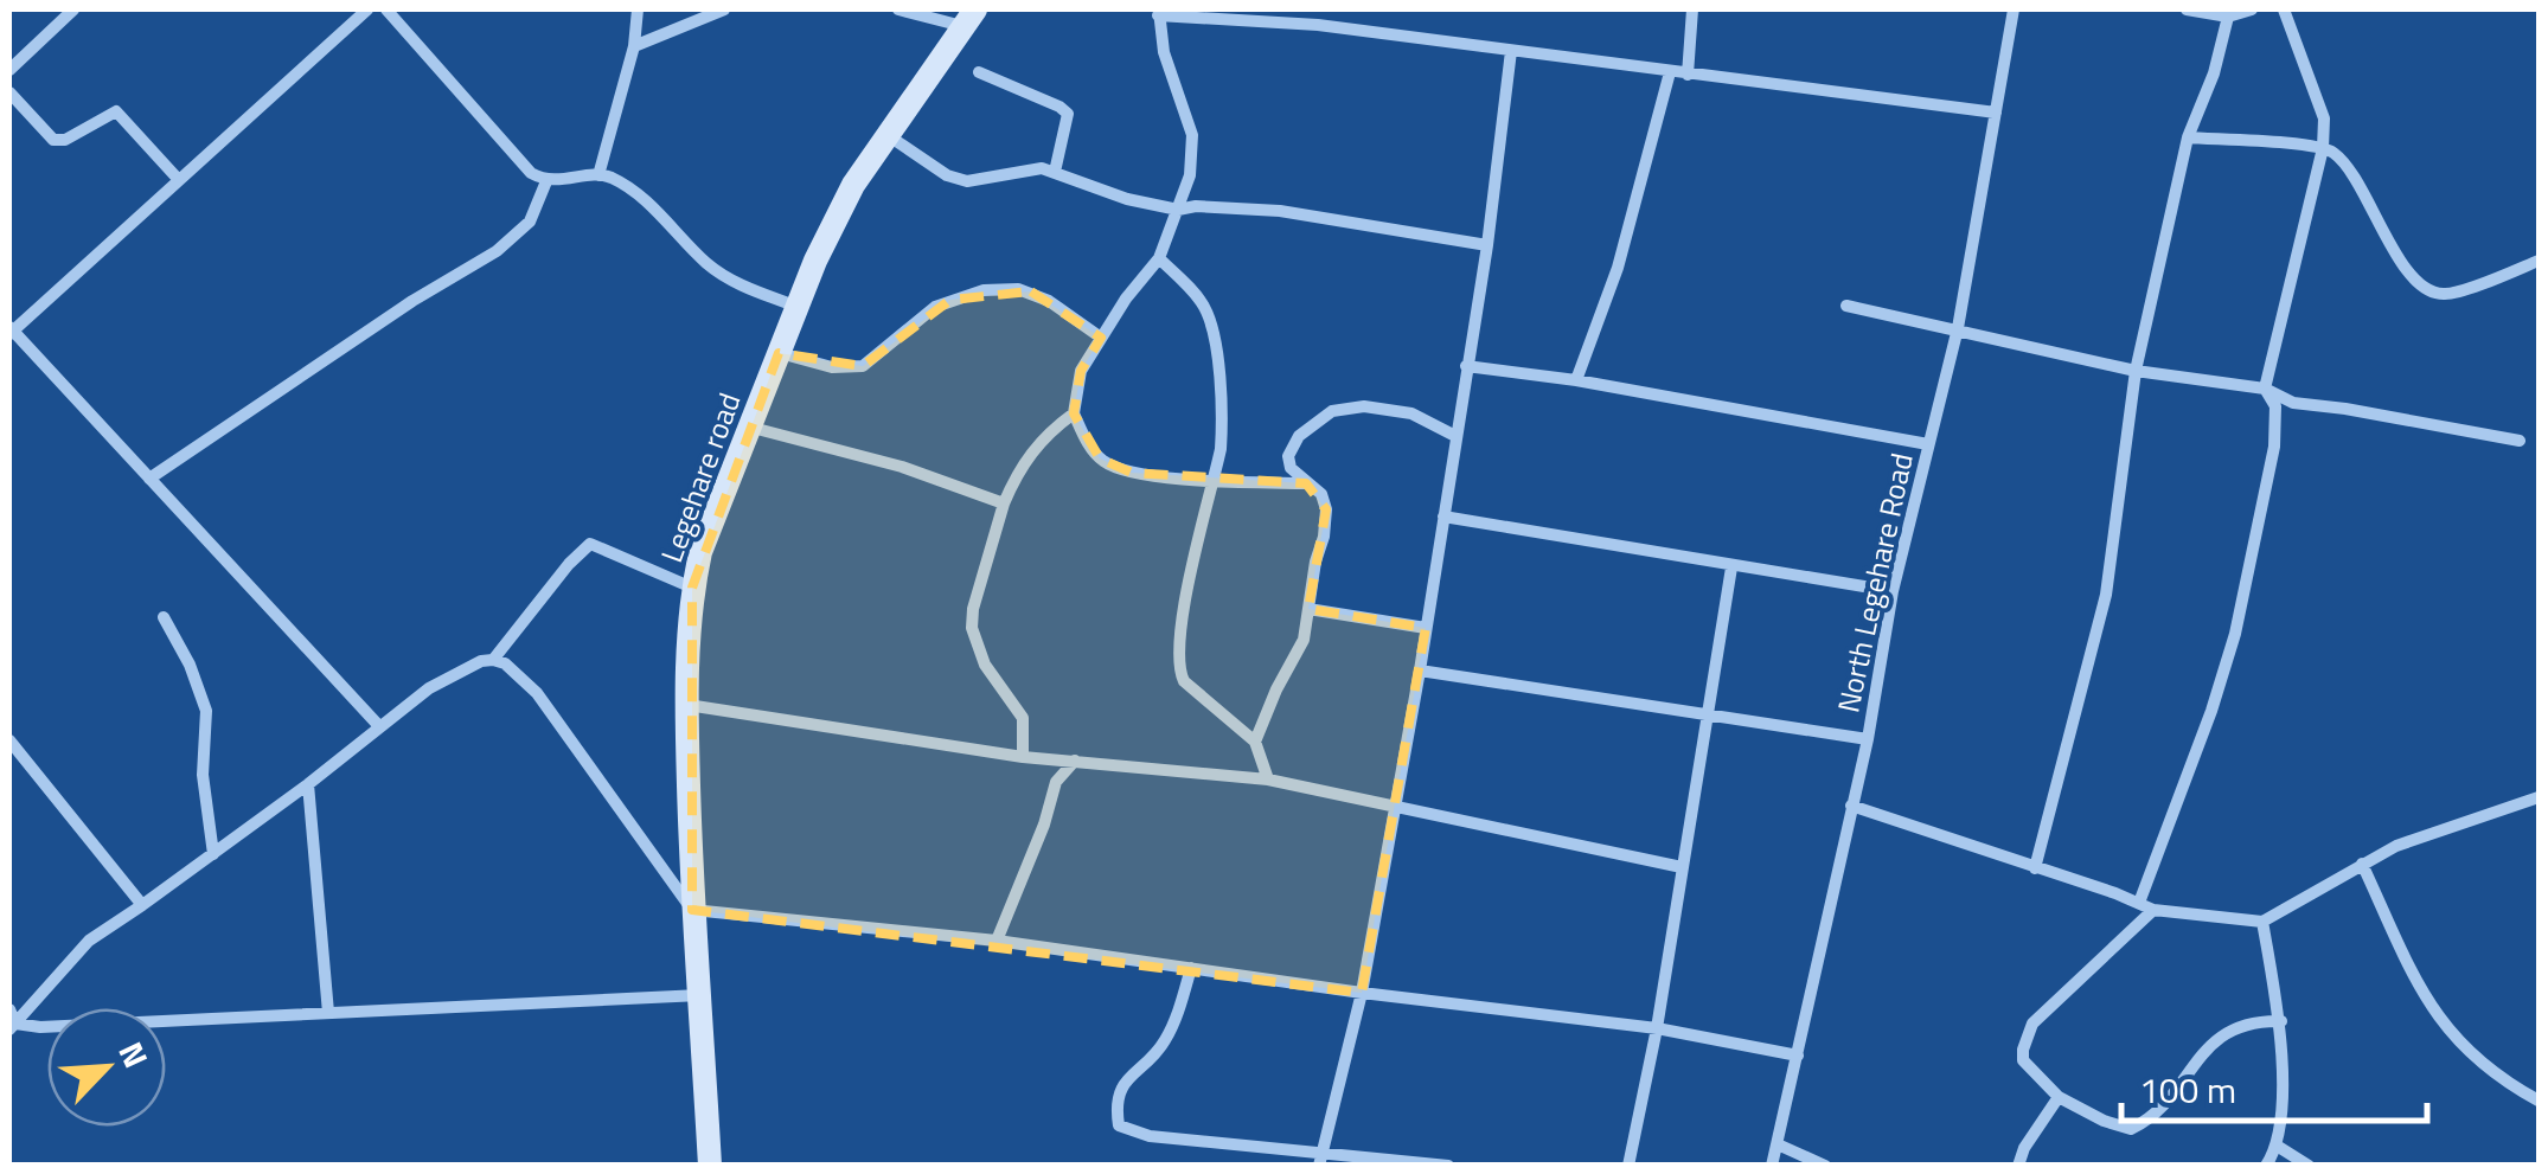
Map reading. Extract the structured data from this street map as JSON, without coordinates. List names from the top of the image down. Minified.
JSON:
{"streets":{"main road":["Legehare road"],"street":["North Legehare Road"]},"scale_bar":"100 m","north":"top right"}
